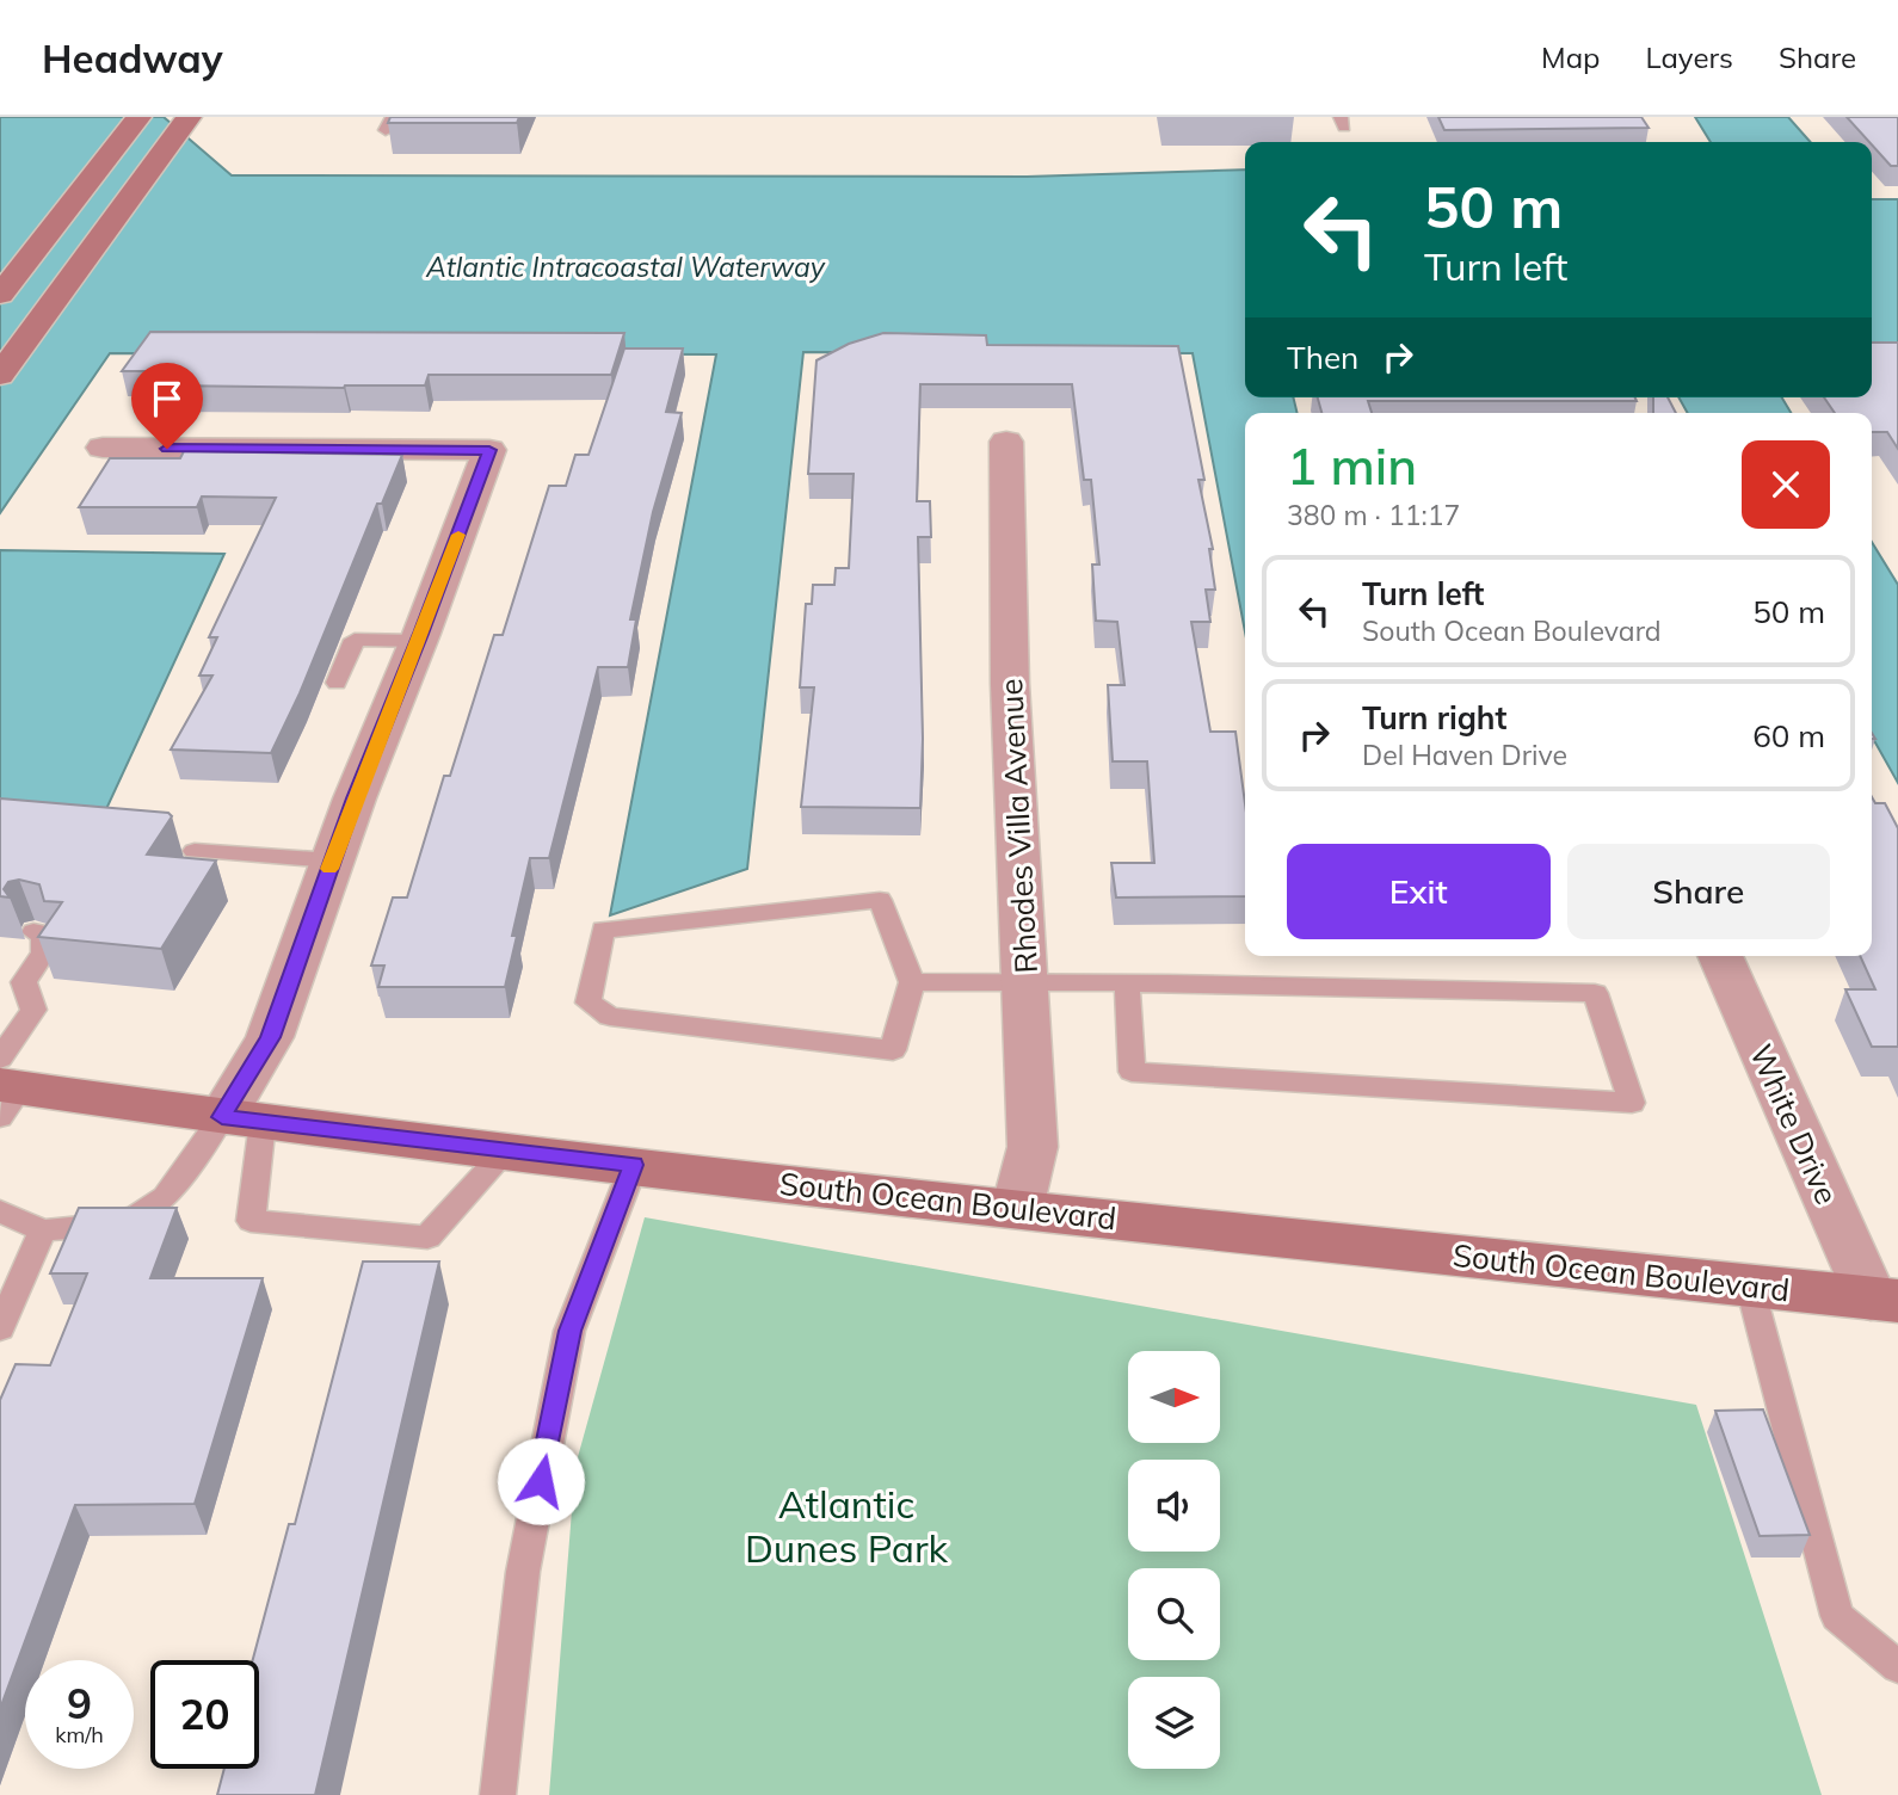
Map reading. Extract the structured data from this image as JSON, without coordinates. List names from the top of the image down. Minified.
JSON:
{"streets":{"main road":["South Ocean Boulevard"],"street":["Rhodes Villa Avenue","White Drive"]},"crossings":[["Rhodes Villa Avenue","South Ocean Boulevard"],["White Drive","South Ocean Boulevard"]],"water":["Atlantic Intracoastal Waterway"],"parks":["Atlantic Dunes Park"],"north":"right","page":{"header":"Headway","nav":["Map","Layers","Share"],"turn":["50 m","Turn left"],"then":"Then","heading":["1 min","380 m · 11:17"],"list":[{"name":"Turn left","note":"South Ocean Boulevard","value":"50 m"},{"name":"Turn right","note":"Del Haven Drive","value":"60 m"}],"buttons":["Exit","Share"],"speed":"9 km/h","limit":"20"}}
